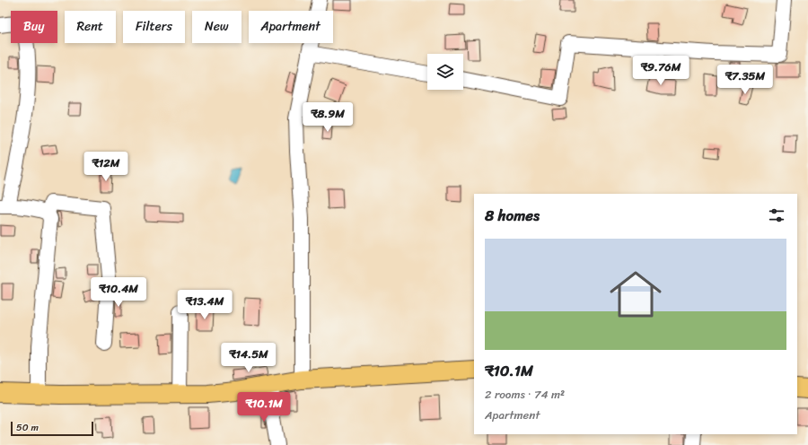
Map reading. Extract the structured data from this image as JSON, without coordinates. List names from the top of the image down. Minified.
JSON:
{"scale_bar":"50 m","page":{"chip":["Buy","Rent","Filters","New","Apartment"],"price":["₹9.76M","₹7.35M","₹8.9M","₹12M","₹10.4M","₹13.4M","₹14.5M","₹10.1M"],"heading":"8 homes","list":[{"name":"₹10.1M","note":"2 rooms · 74 m² · Apartment"}],"scale":"50 m"}}
